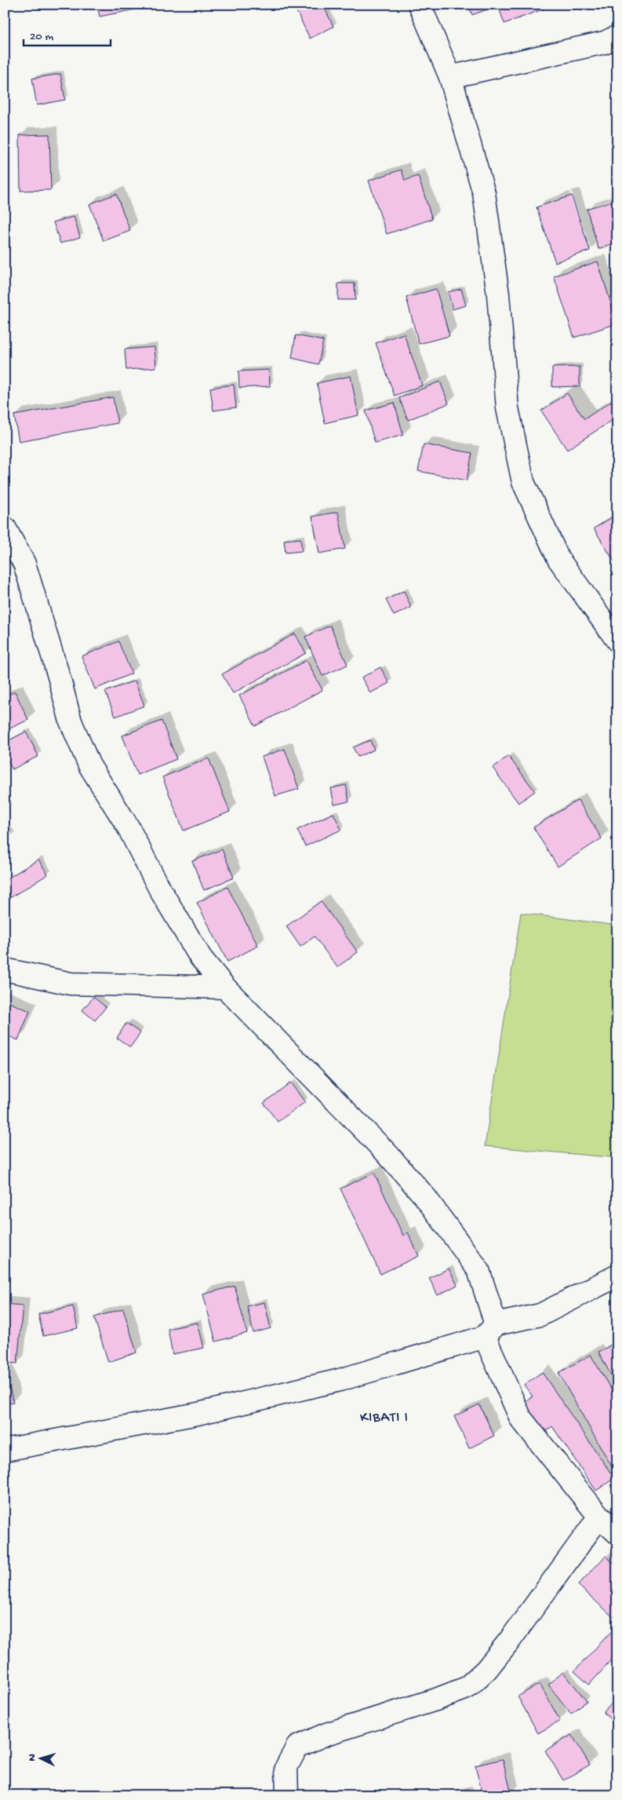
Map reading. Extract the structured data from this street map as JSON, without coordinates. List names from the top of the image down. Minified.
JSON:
{"districts":["KIBATI I"],"scale_bar":"20 m","north":"left"}
